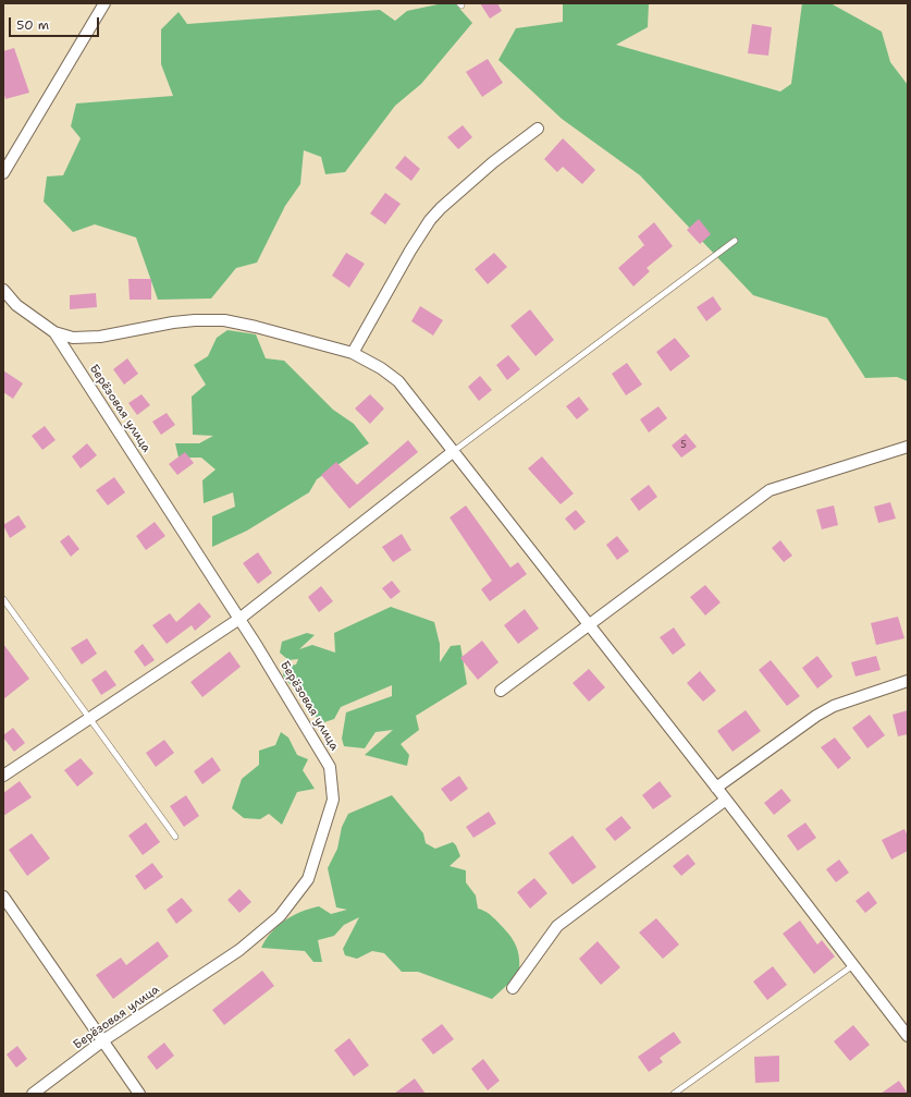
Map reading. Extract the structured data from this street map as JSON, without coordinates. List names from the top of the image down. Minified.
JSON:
{"streets":{"street":["Берёзовая улица"]},"house_numbers":["5"],"scale_bar":"50 m"}
